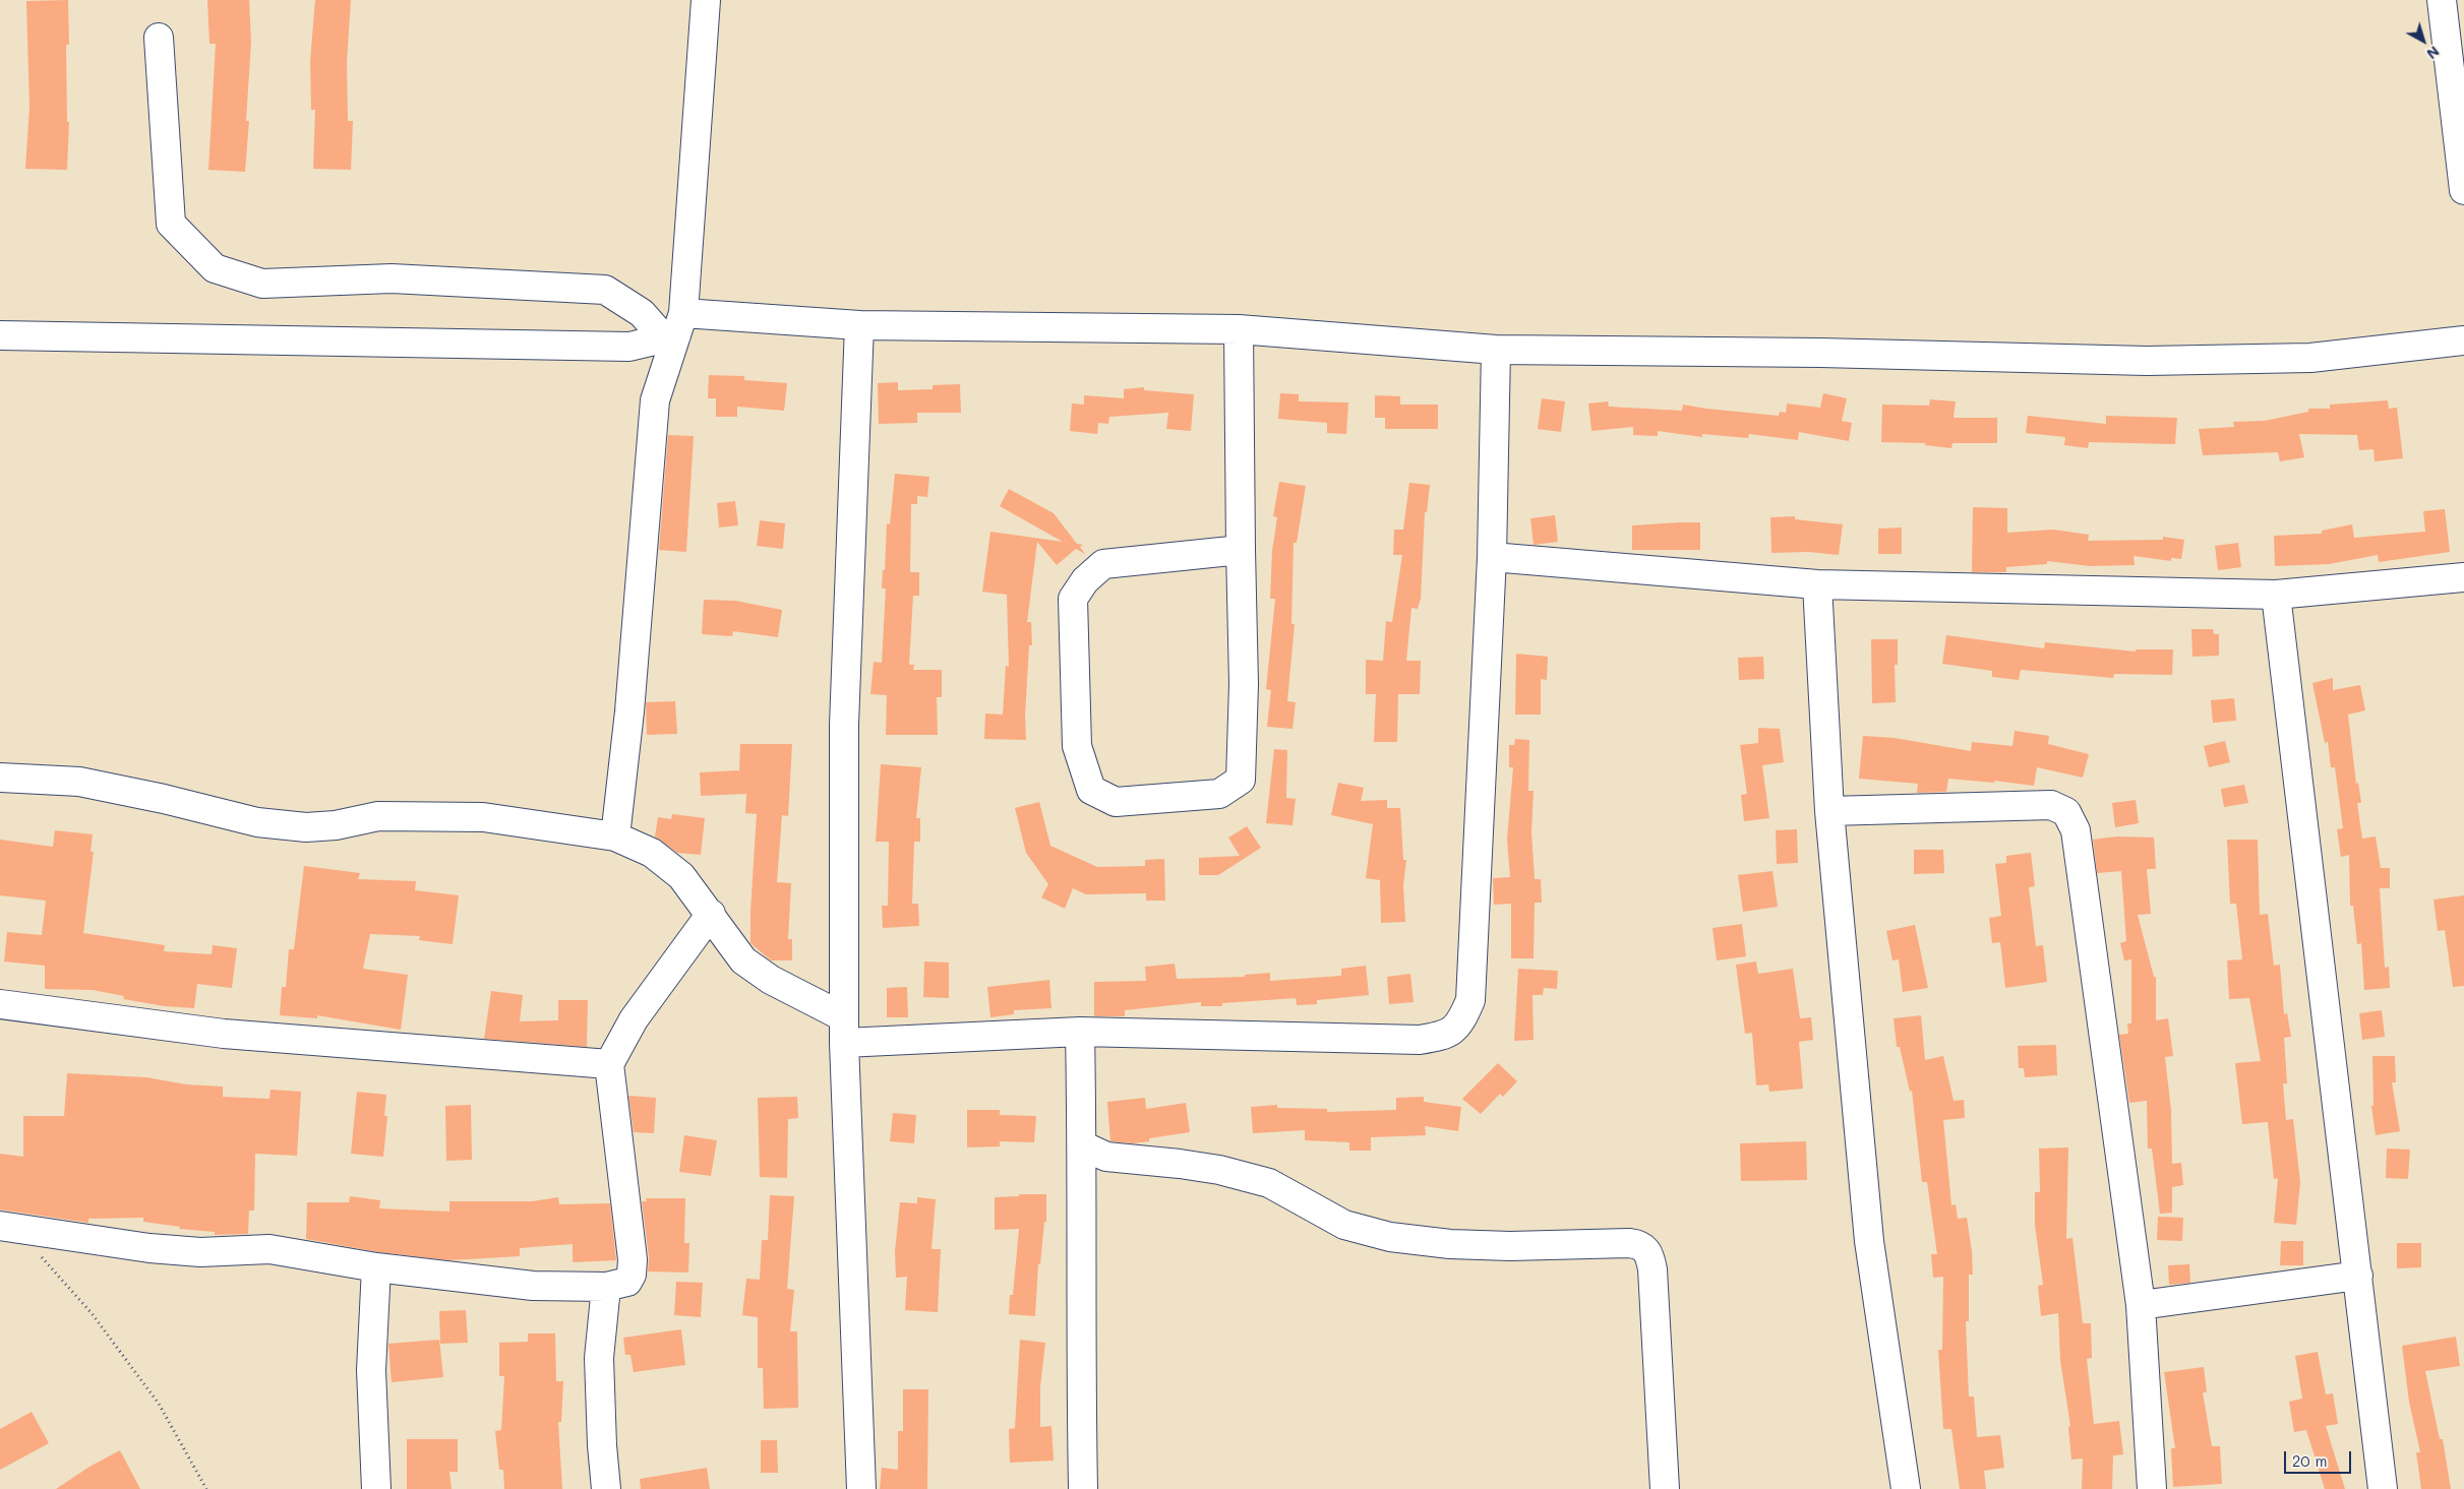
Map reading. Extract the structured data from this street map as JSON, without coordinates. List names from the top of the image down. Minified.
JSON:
{"scale_bar":"20 m","north":"bottom right"}
